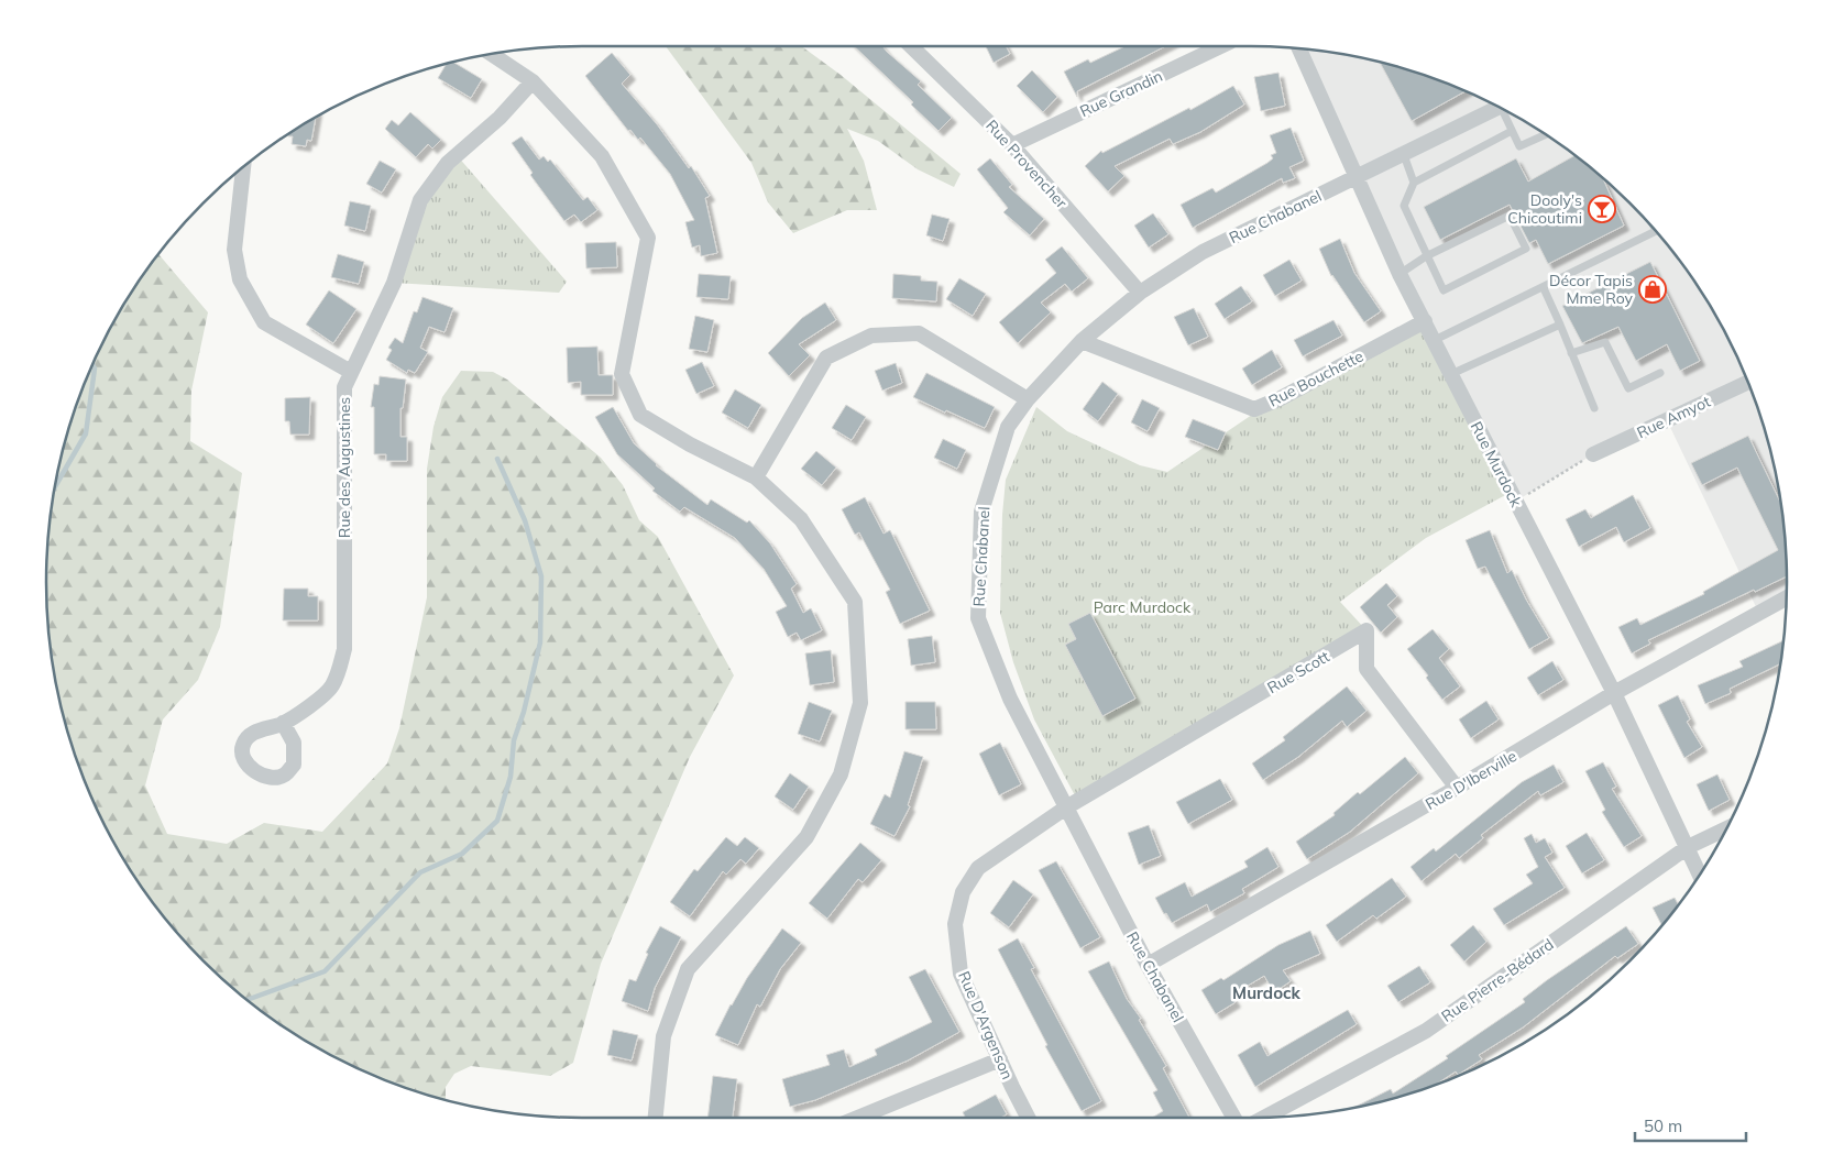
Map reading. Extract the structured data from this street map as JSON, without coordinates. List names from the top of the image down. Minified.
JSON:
{"streets":{"street":["Rue Grandin","Rue Provencher","Rue Chabanel","Rue Bouchette","Rue Amyot","Rue Murdock","Rue des Augustines","Rue Scott","Rue D'Iberville","Rue Pierre-Bédard","Rue D'Argenson"]},"crossings":[["Rue Grandin","Rue Provencher"],["Rue Provencher","Rue Chabanel"],["Rue Chabanel","Rue Bouchette"],["Rue Chabanel","Rue Murdock"],["Rue Chabanel","Rue Scott"],["Rue Chabanel","Rue D'Iberville"],["Rue Chabanel","Rue D'Argenson"],["Rue Bouchette","Rue Murdock"],["Rue Murdock","Rue D'Iberville"],["Rue Murdock","Rue Pierre-Bédard"],["Rue Scott","Rue D'Iberville"],["Rue Scott","Rue D'Argenson"]],"districts":["Murdock"],"parks":["Parc Murdock"],"places":{"bar":["Dooly's Chicoutimi"],"shop":["Décor Tapis Mme Roy"]},"scale_bar":"50 m"}
